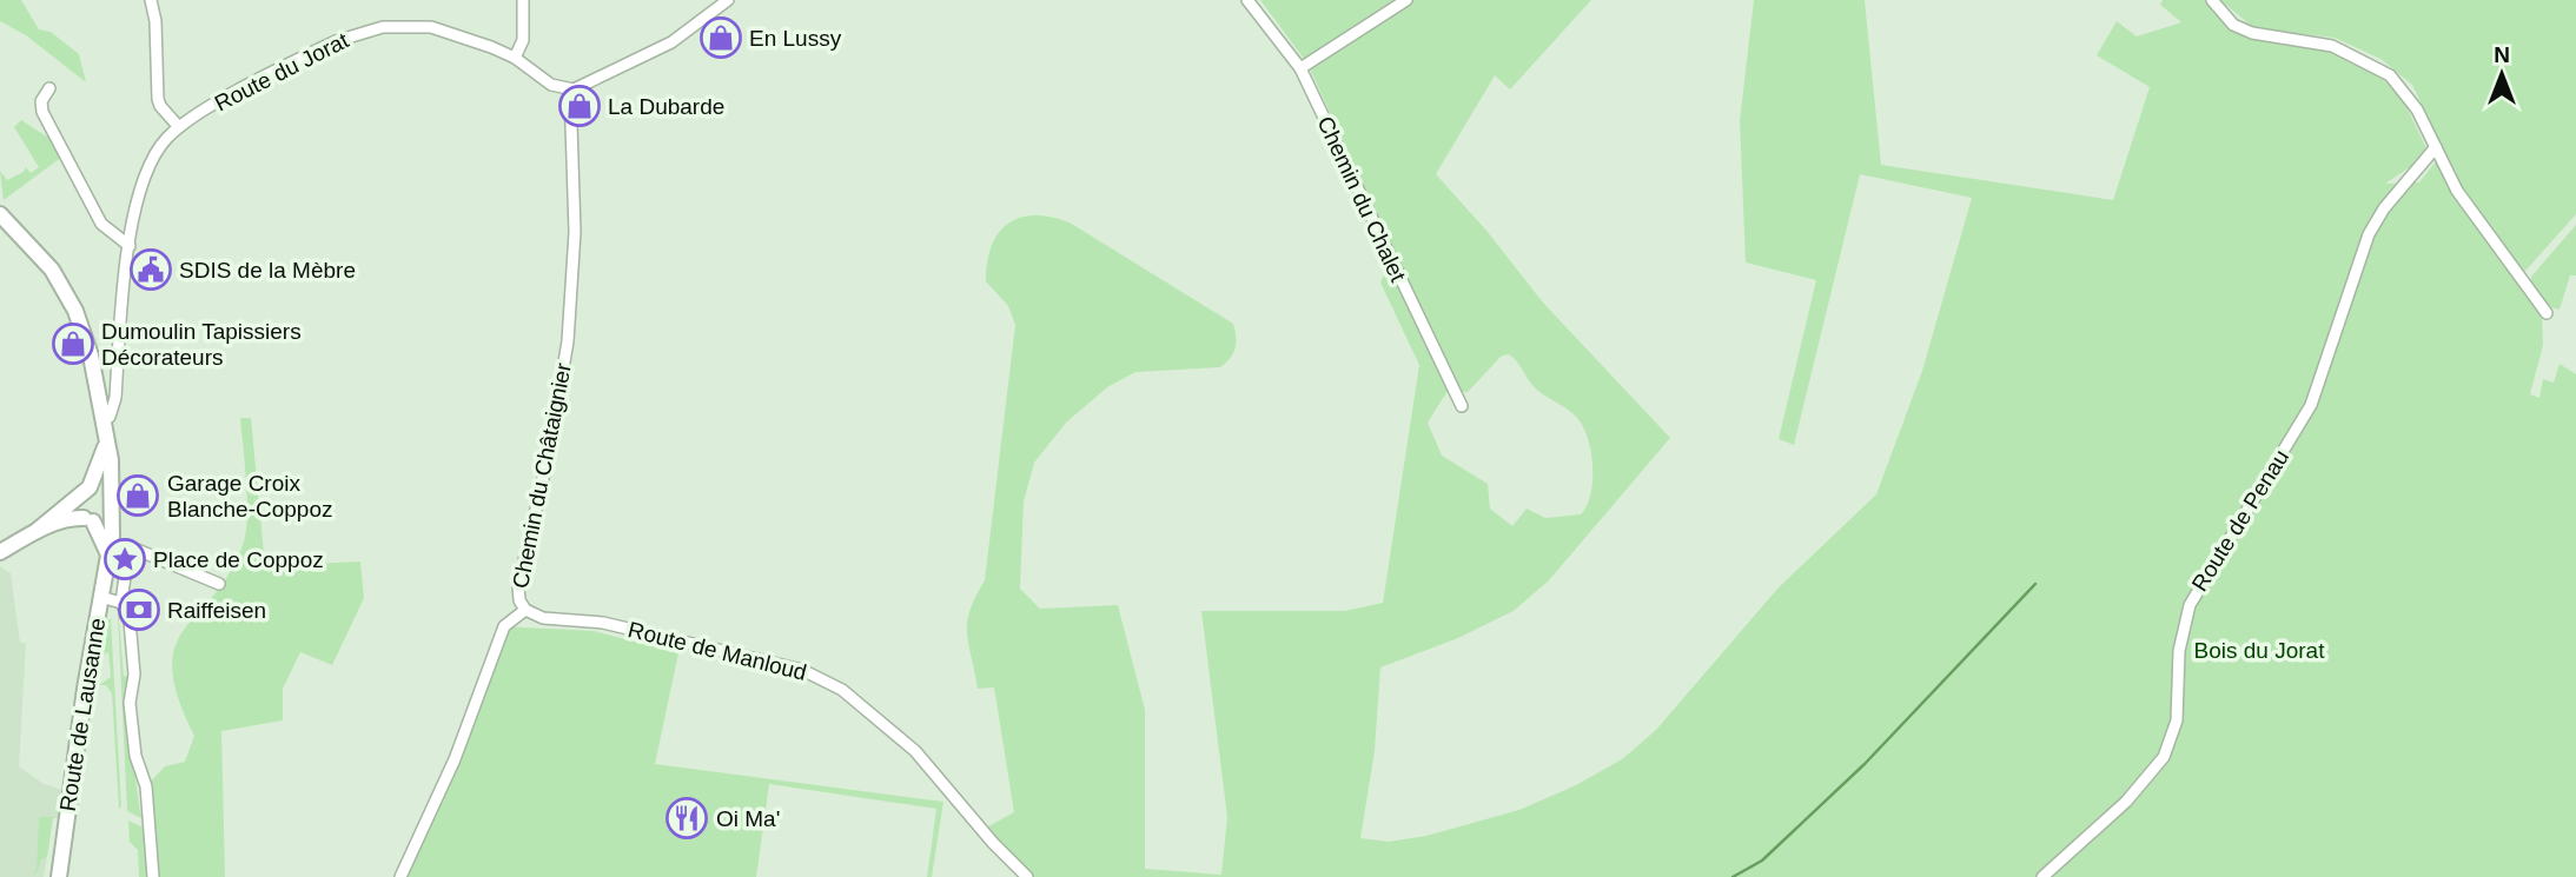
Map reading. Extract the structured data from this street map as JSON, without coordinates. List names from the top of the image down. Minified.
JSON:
{"streets":{"main road":["Route de Lausanne"],"street":["Route du Jorat","Chemin du Chalet","Chemin du Châtaignier","Route de Penau","Route de Manloud"]},"crossings":[["Route du Jorat","Chemin du Châtaignier"],["Route du Jorat","Route de Lausanne"],["Chemin du Châtaignier","Route de Manloud"]],"parks":["Bois du Jorat"],"places":{"shop":["En Lussy","La Dubarde","Dumoulin Tapissiers Décorateurs","Garage Croix Blanche-Coppoz"],"public building":["SDIS de la Mèbre"],"place":["Place de Coppoz"],"bank":["Raiffeisen"],"restaurant":["Oi Ma'"]},"north":"top"}
